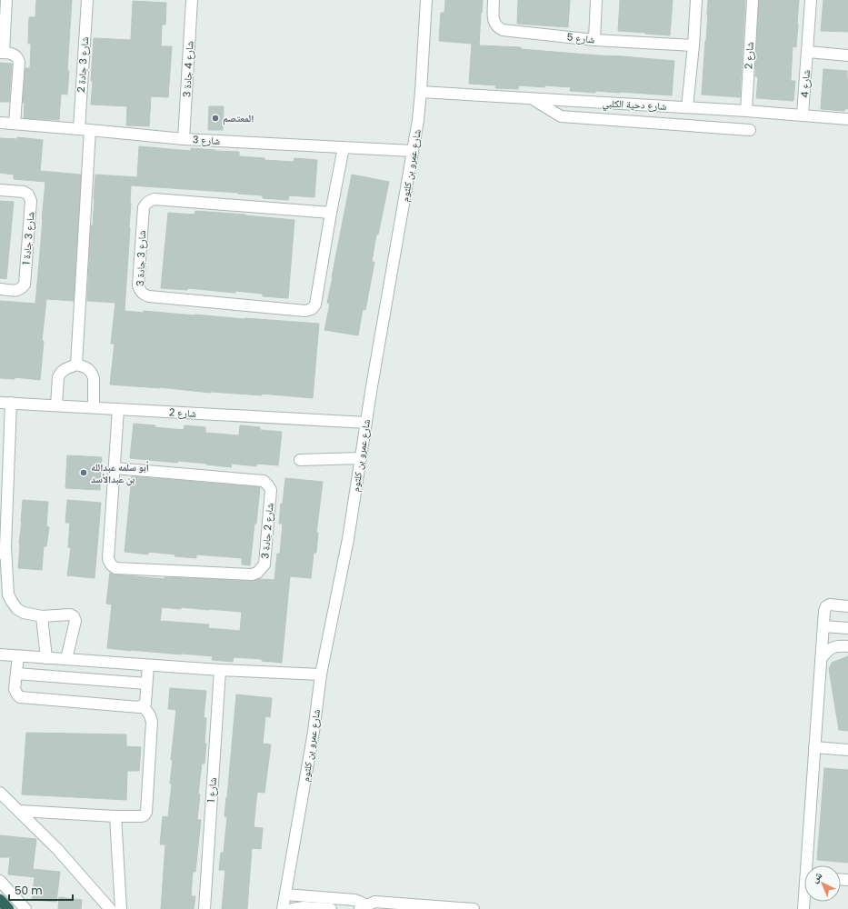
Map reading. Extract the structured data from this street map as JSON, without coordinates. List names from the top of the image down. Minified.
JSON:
{"streets":{"street":["شارع 5","شارع 2","شارع 3 جادة 2","شارع 4 جادة 3","شارع 4","شارع دحية الكلبي","شارع 3","شارع عمرو بن كلثوم","شارع 3 جادة 1","شارع 3 جادة 3","شارع 2 جادة 3","شارع 1"]},"crossings":[["شارع 2","شارع دحية الكلبي"],["شارع 2","شارع عمرو بن كلثوم"],["شارع 2","شارع 2 جادة 3"],["شارع 3 جادة 2","شارع 3"],["شارع 4 جادة 3","شارع 3"],["شارع 4","شارع دحية الكلبي"],["شارع دحية الكلبي","شارع عمرو بن كلثوم"],["شارع 3","شارع عمرو بن كلثوم"],["شارع 3","شارع 3 جادة 3"]],"places":["المعتصم","أبو سلمه عبدالله بن عبدالأسد"],"scale_bar":"50 m","north":"top left"}
